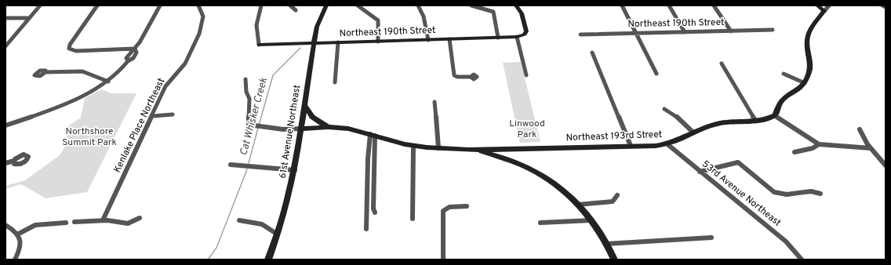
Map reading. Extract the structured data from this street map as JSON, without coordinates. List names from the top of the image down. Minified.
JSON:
{"streets":{"street":["Northeast 190th Street","Kenlake Place Northeast","61st Avenue Northeast","Northeast 193rd Street","53rd Avenue Northeast"]},"crossings":[["Northeast 190th Street","61st Avenue Northeast"],["61st Avenue Northeast","Northeast 193rd Street"],["Northeast 193rd Street","53rd Avenue Northeast"]],"water":["Cat Whisker Creek"],"parks":["Linwood Park","Northshore Summit Park"]}
